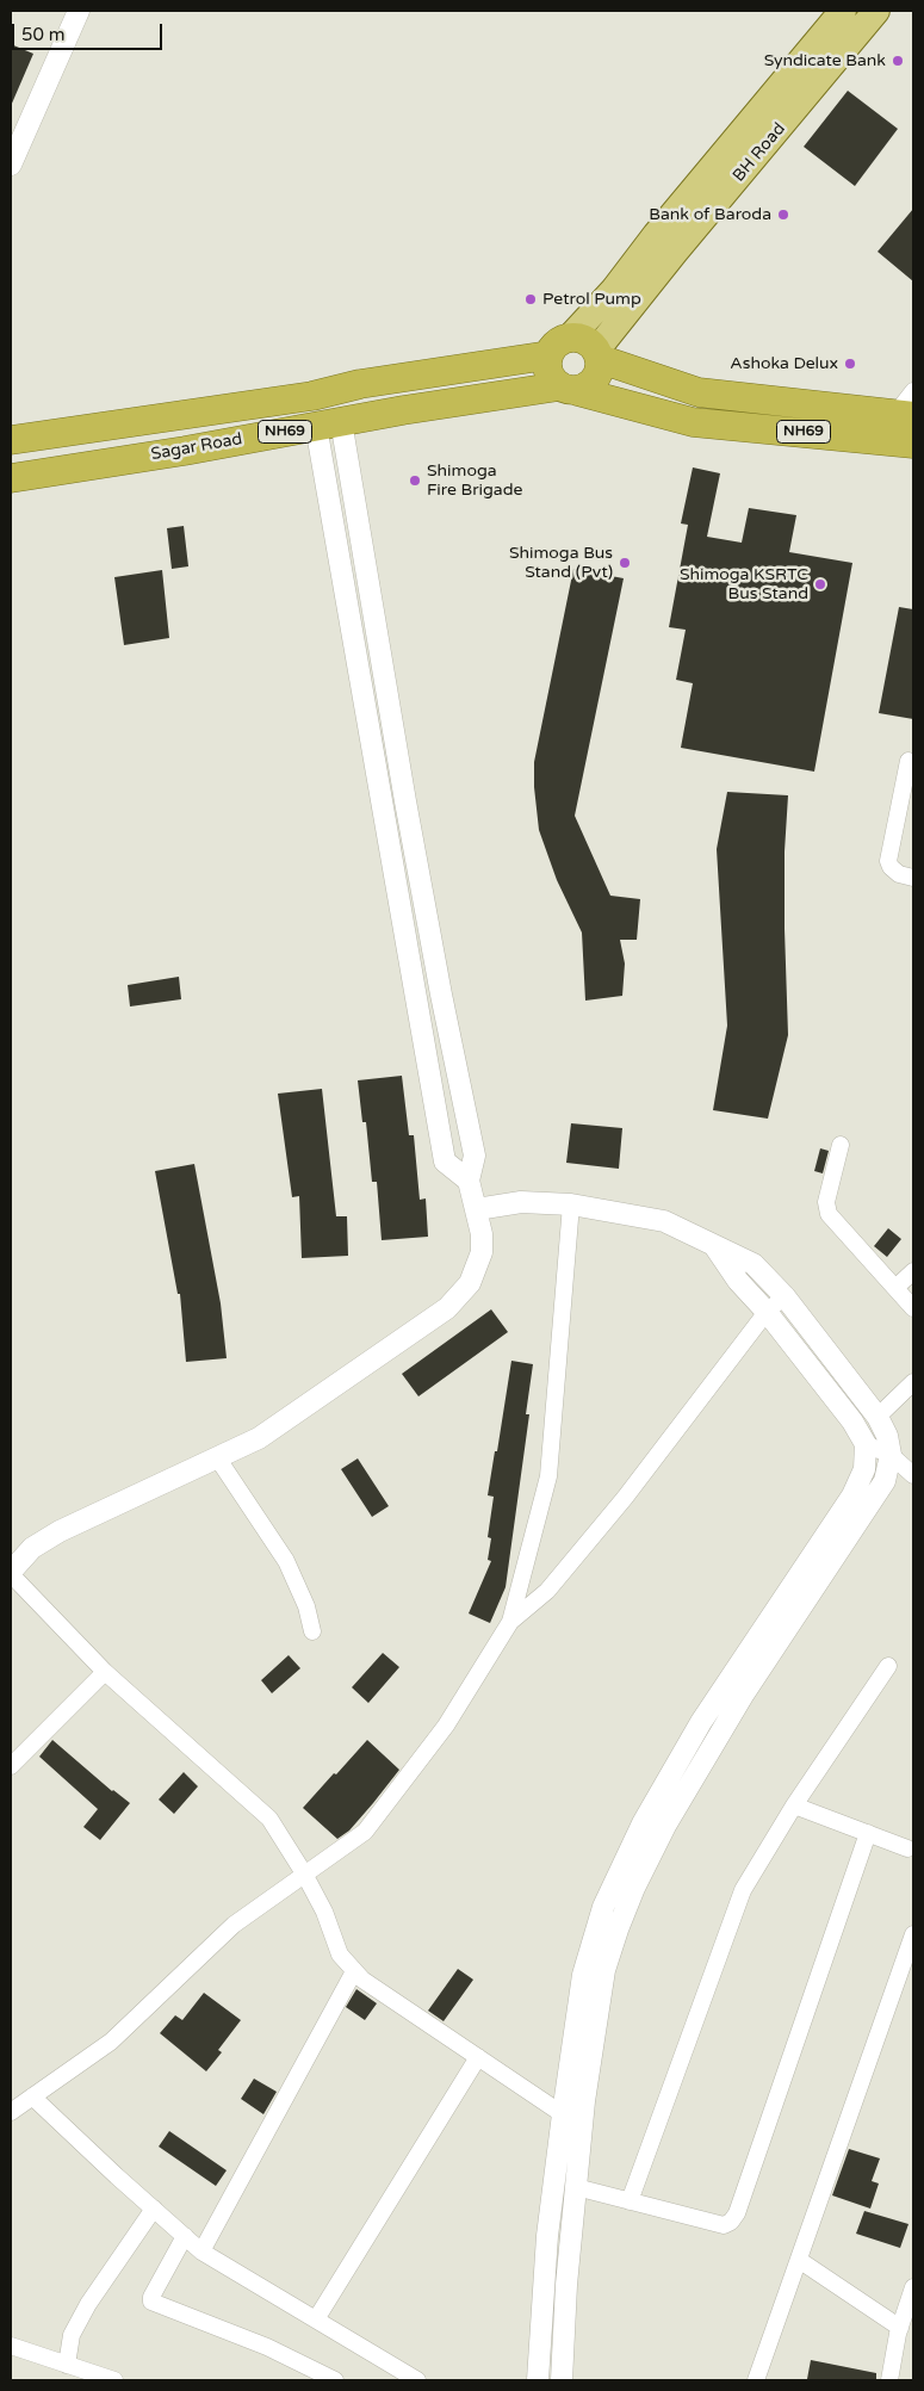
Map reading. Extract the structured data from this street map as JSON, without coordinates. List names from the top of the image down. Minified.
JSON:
{"streets":{"highway":["NH69","Sagar Road"],"main road":["BH Road"]},"crossings":[["BH Road","NH69"],["BH Road","Sagar Road"],["NH69","Sagar Road"]],"places":["Syndicate Bank","Bank of Baroda","Petrol Pump","Ashoka Delux","Shimoga Fire Brigade","Shimoga Bus Stand (Pvt)","Shimoga KSRTC Bus Stand"],"scale_bar":"50 m"}
